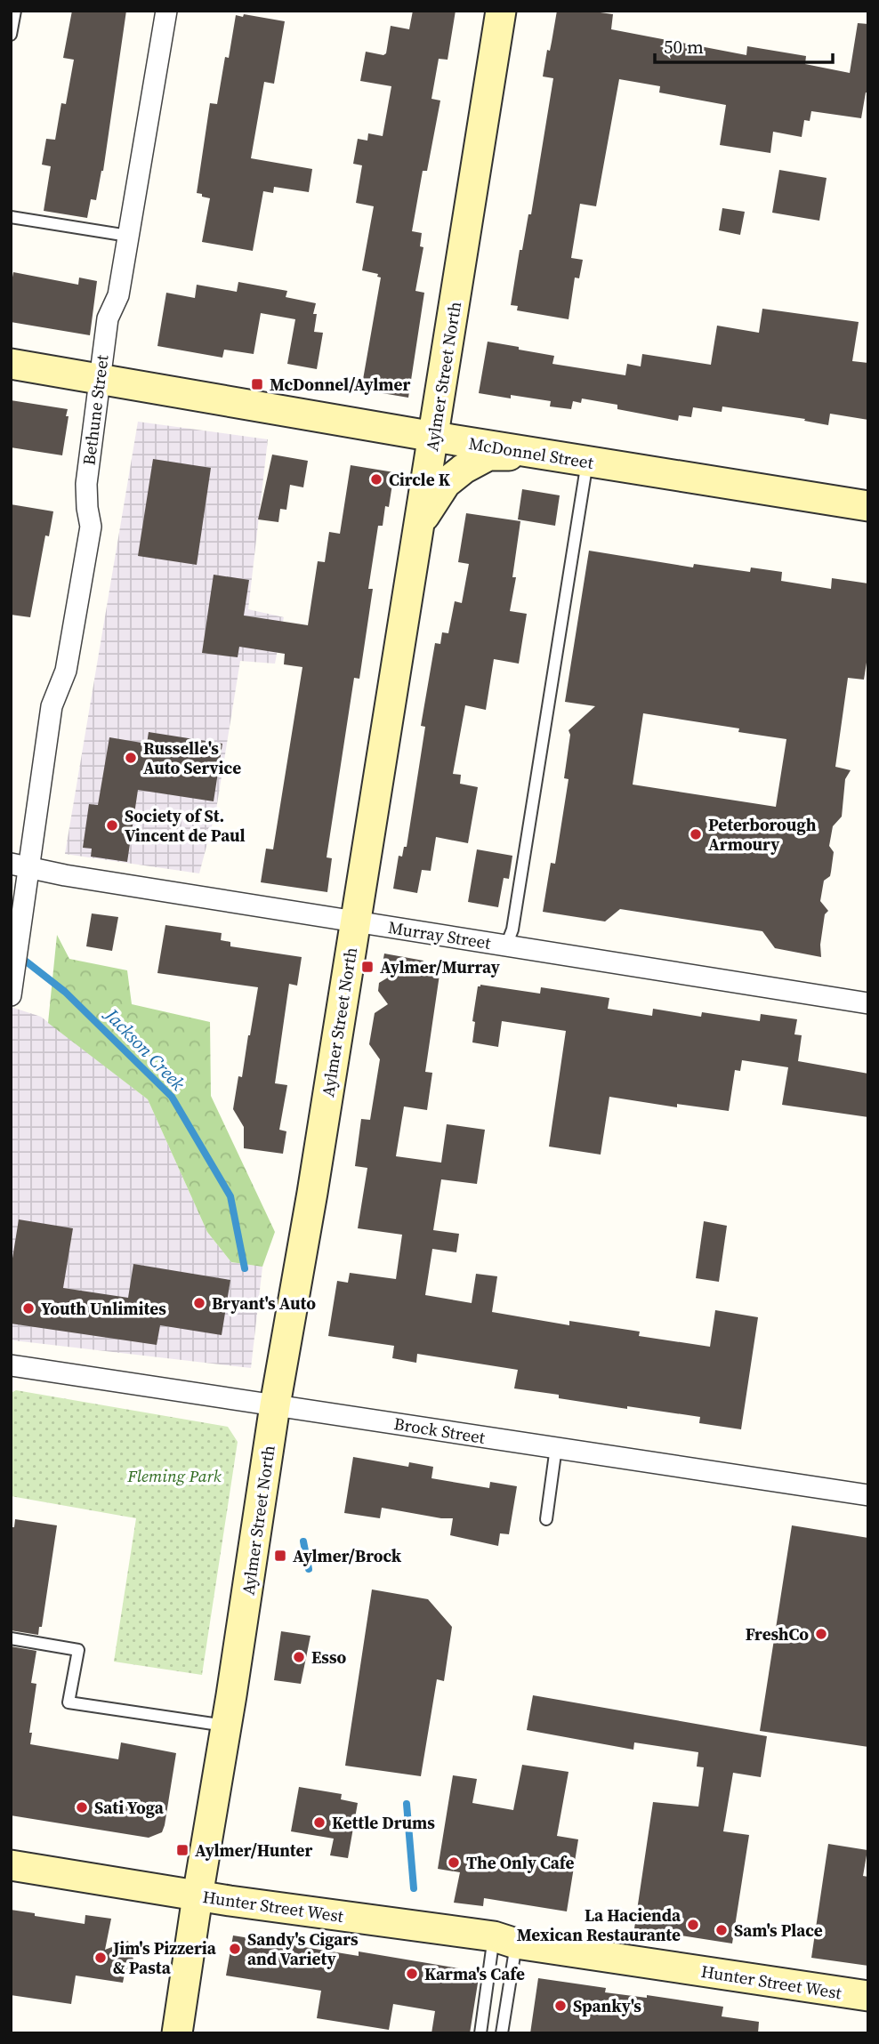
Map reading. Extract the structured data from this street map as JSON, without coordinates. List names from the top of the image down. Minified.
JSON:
{"streets":{"street":["Aylmer Street North","Bethune Street","McDonnel Street","Murray Street","Brock Street","Hunter Street West"]},"crossings":[["Aylmer Street North","McDonnel Street"],["Aylmer Street North","Murray Street"],["Aylmer Street North","Brock Street"],["Aylmer Street North","Hunter Street West"],["Bethune Street","McDonnel Street"],["Bethune Street","Murray Street"]],"water":["Jackson Creek"],"parks":["Fleming Park"],"places":{"transit":["McDonnel/Aylmer","Aylmer/Murray","Aylmer/Brock","Aylmer/Hunter"],"other":["Circle K","Russelle's Auto Service","Society of St. Vincent de Paul","Peterborough Armoury","Bryant's Auto","Youth Unlimites","FreshCo","Esso","Sati Yoga","Kettle Drums","The Only Cafe","La Hacienda Mexican Restaurante","Sam's Place","Sandy's Cigars and Variety","Jim's Pizzeria & Pasta","Karma's Cafe","Spanky's"]},"scale_bar":"50 m"}
